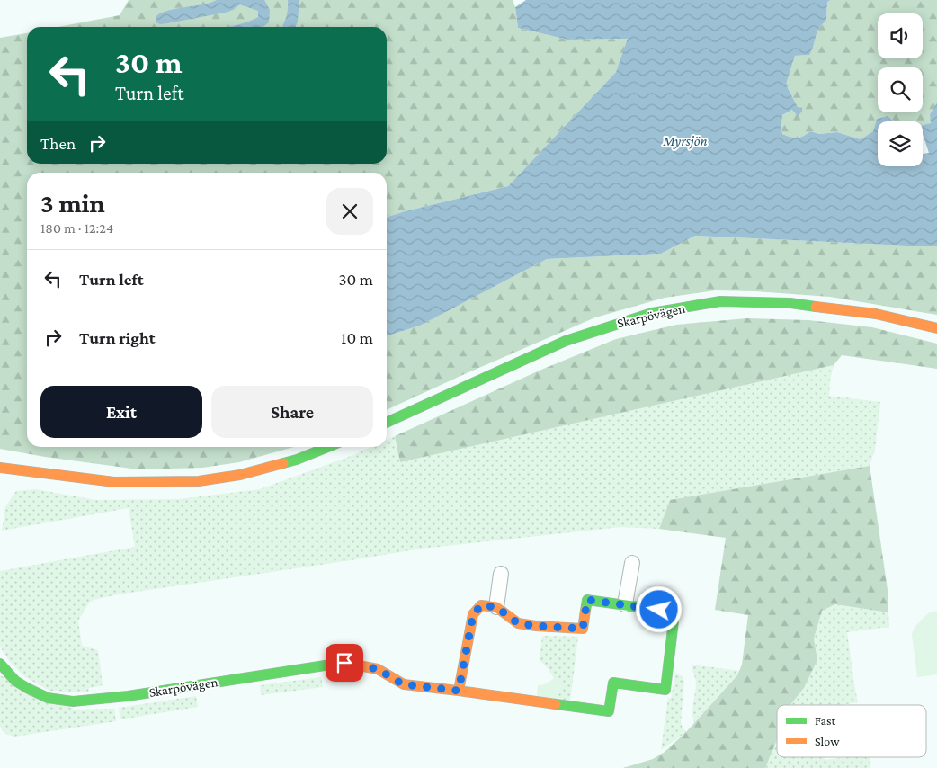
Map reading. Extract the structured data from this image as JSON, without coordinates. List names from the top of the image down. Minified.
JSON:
{"streets":{"street":["Skarpövägen"]},"water":["Myrsjön"],"legend":["Fast","Slow"],"page":{"turn":["30 m","Turn left"],"then":"Then","heading":["3 min","180 m · 12:24"],"list":[{"name":"Turn left","value":"30 m"},{"name":"Turn right","value":"10 m"}],"buttons":["Exit","Share"]}}
